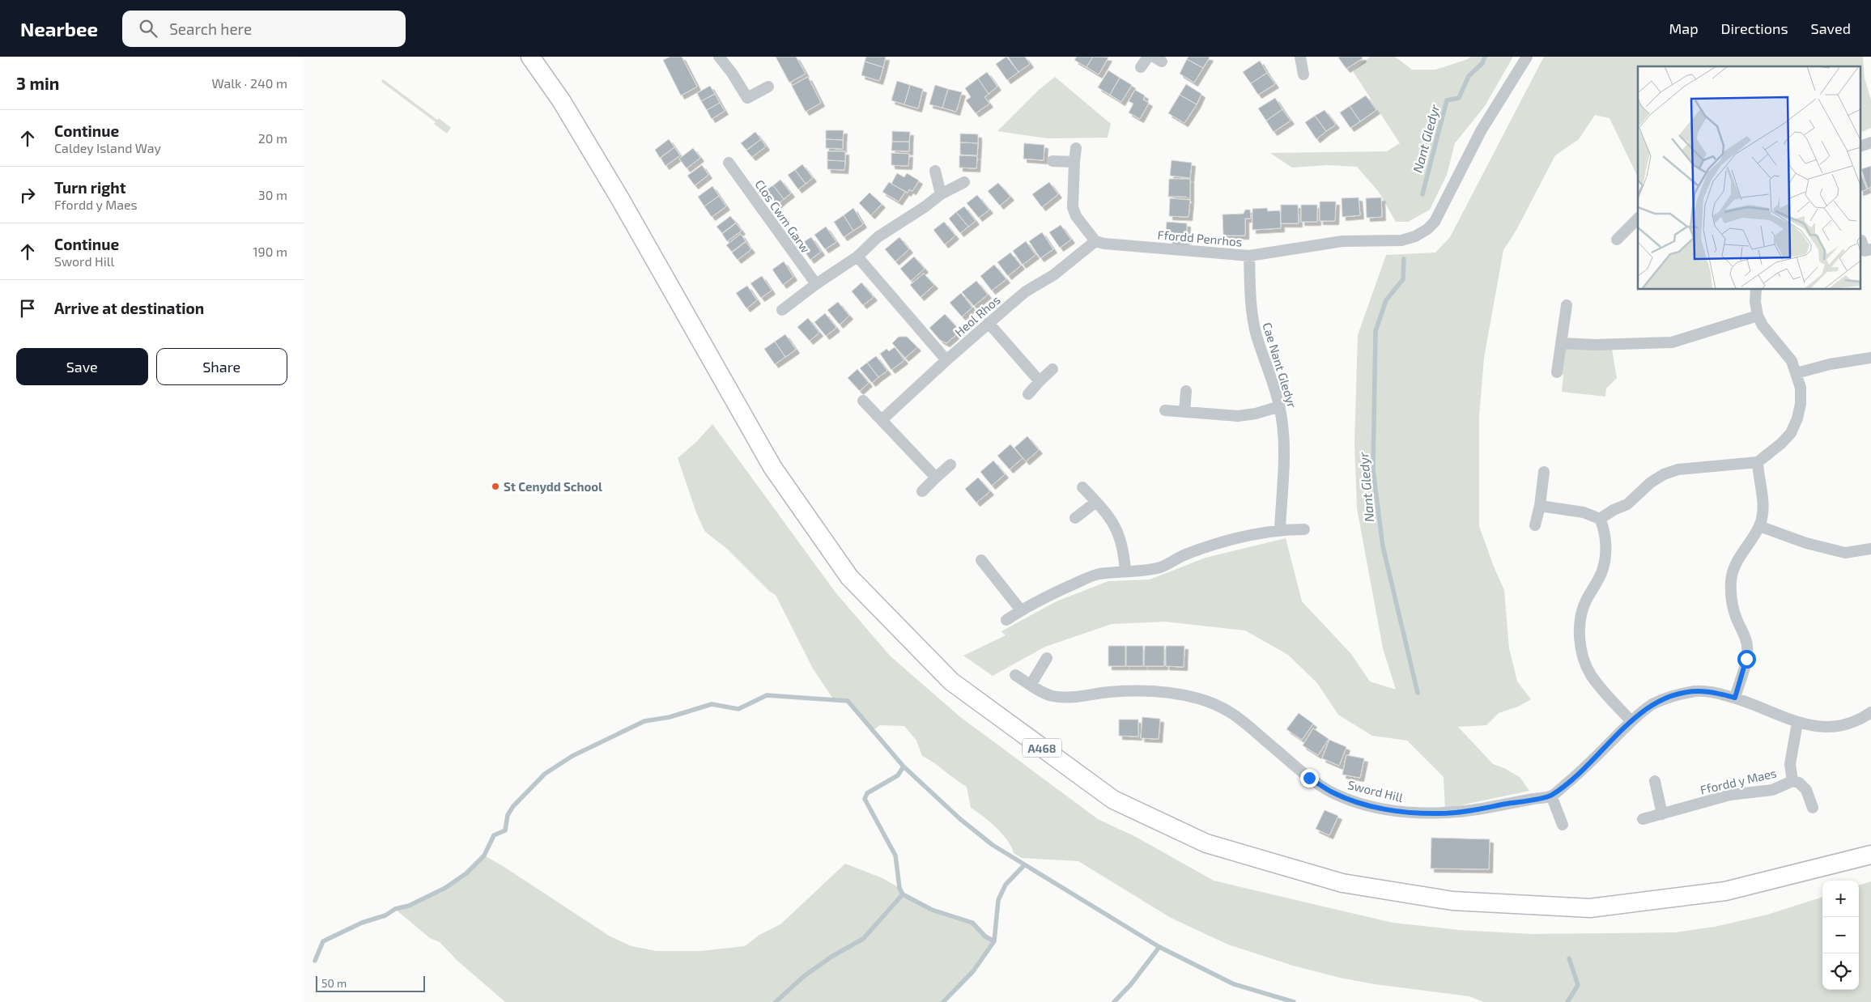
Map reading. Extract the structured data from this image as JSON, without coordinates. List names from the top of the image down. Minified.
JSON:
{"streets":{"main road":["A468"],"street":["Clos Cwm Garw","Ffordd Penrhos","Heol Rhos","Cae Nant Gledyr","Ffordd y Maes","Sword Hill"]},"crossings":[["Ffordd Penrhos","Heol Rhos"],["Ffordd Penrhos","Cae Nant Gledyr"]],"water":["Nant Gledyr"],"places":["St Cenydd School"],"scale_bar":"50 m","page":{"header":"Nearbee","search":"Search here","nav":["Map","Directions","Saved"],"heading":["3 min","Walk · 240 m"],"list":[["Continue","Caldey Island Way","20 m"],["Turn right","Ffordd y Maes","30 m"],["Continue","Sword Hill","190 m"],"Arrive at destination"],"buttons":["Save","Share"],"map_buttons":["+","−"],"scale":"50 m"}}
